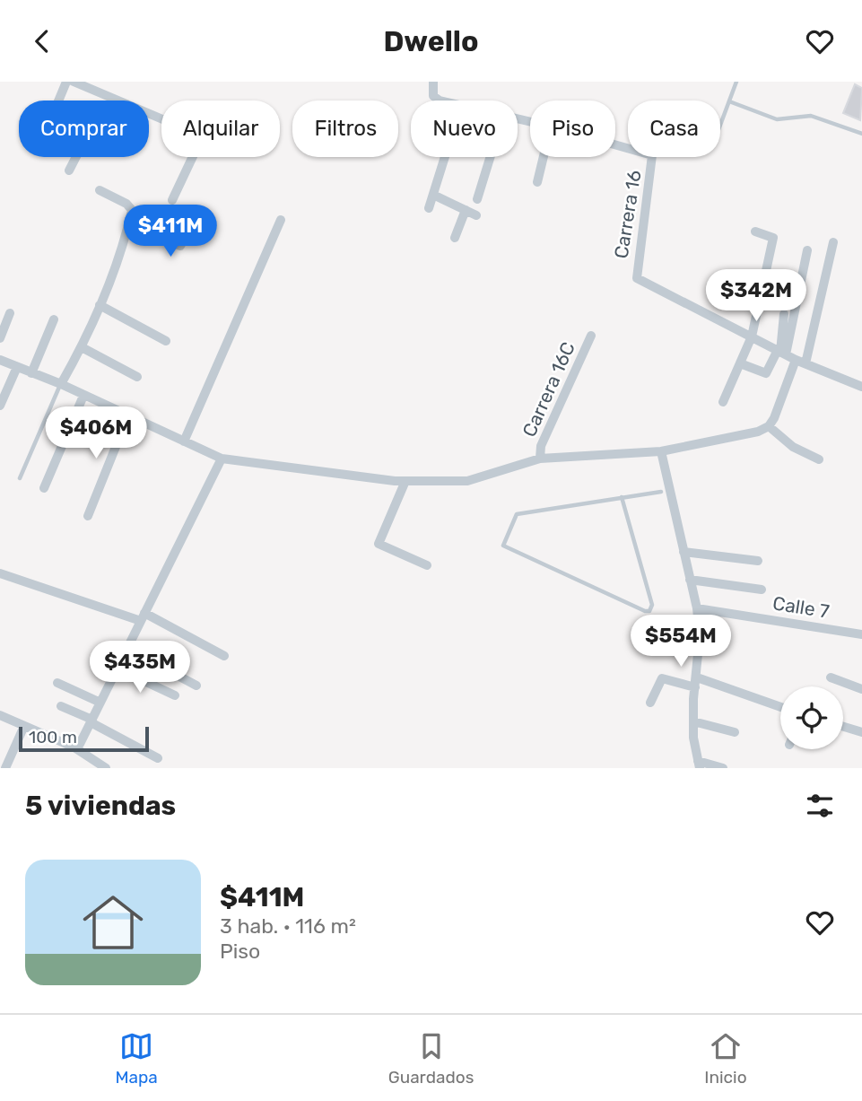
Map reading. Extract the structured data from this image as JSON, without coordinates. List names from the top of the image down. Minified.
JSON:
{"streets":{"street":["Carrera 16","Carrera 16C","Calle 7"]},"scale_bar":"100 m","page":{"header":"Dwello","chip":["Comprar","Alquilar","Filtros","Nuevo","Piso","Casa"],"price":["$411M","$342M","$406M","$554M","$435M"],"scale":"100 m","heading":"5 viviendas","list":[{"name":"$411M","note":"3 hab. · 116 m² · Piso"}],"tabs":["Mapa","Guardados","Inicio"]}}
